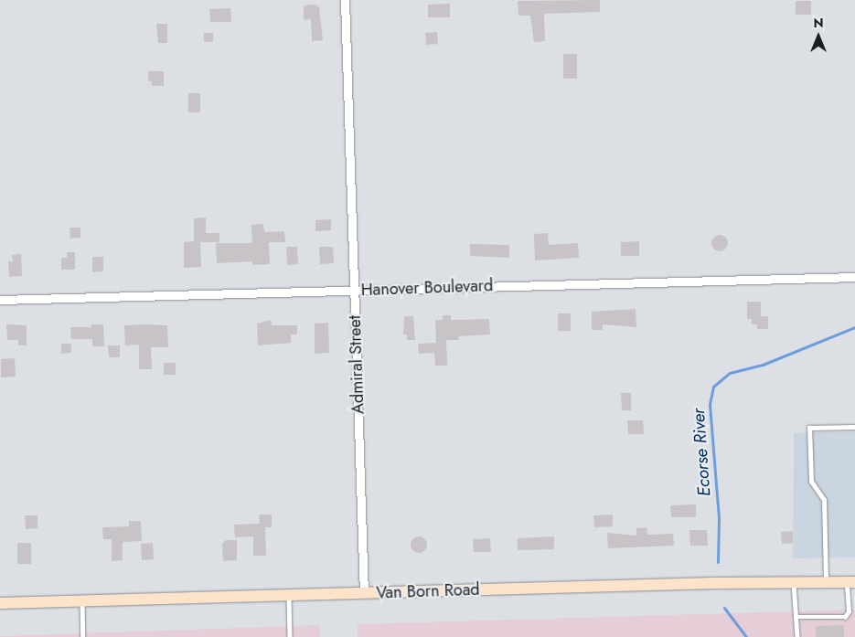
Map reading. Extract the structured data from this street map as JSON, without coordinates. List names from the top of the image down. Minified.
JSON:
{"streets":{"main road":["Van Born Road"],"street":["Hanover Boulevard","Admiral Street"]},"crossings":[["Hanover Boulevard","Admiral Street"],["Admiral Street","Van Born Road"]],"water":["Ecorse River"],"north":"top"}
